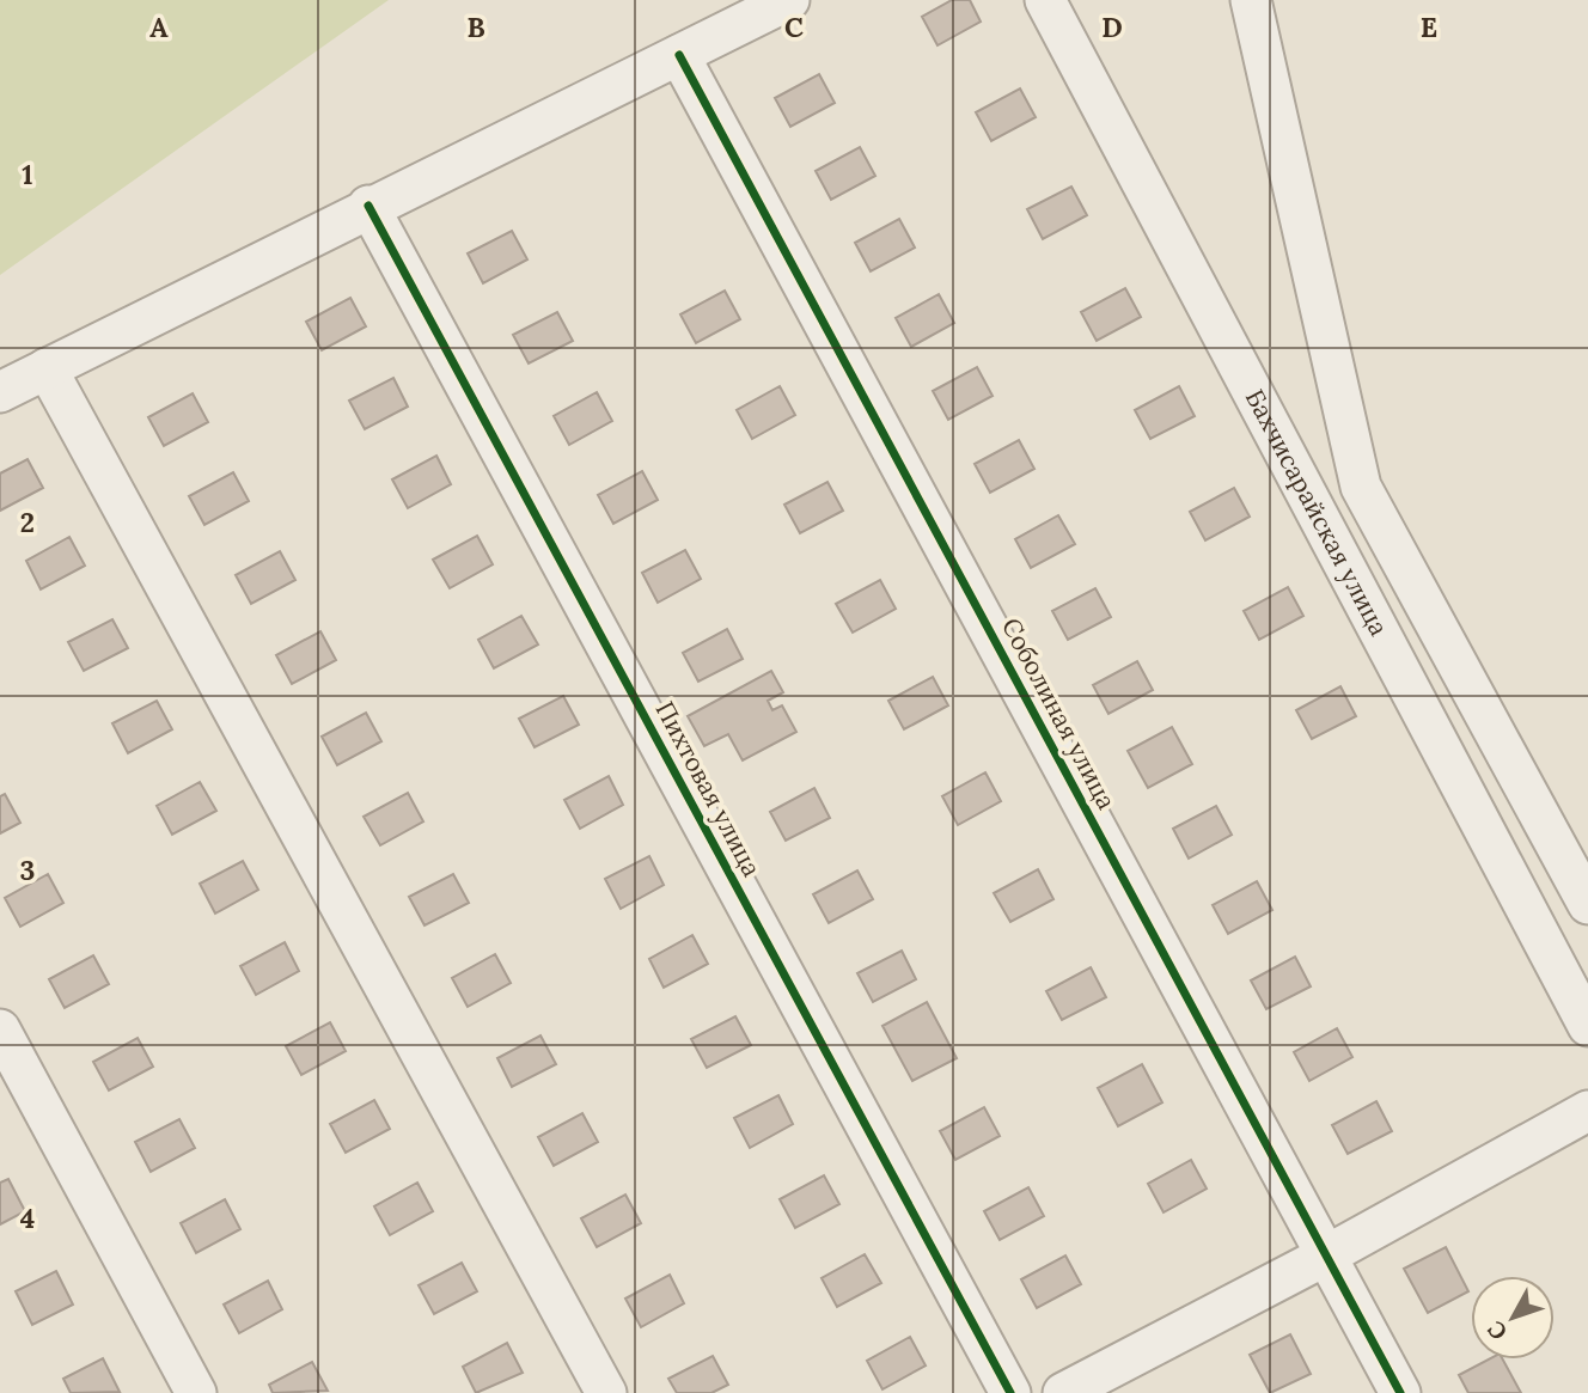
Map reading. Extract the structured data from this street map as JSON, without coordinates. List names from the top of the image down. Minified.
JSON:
{"streets":{"street":["Бахчисарайская улица","Соболиная улица","Пихтовая улица"]},"north":"bottom left","grid":{"columns":["A","B","C","D","E"],"rows":["1","2","3","4"]}}
